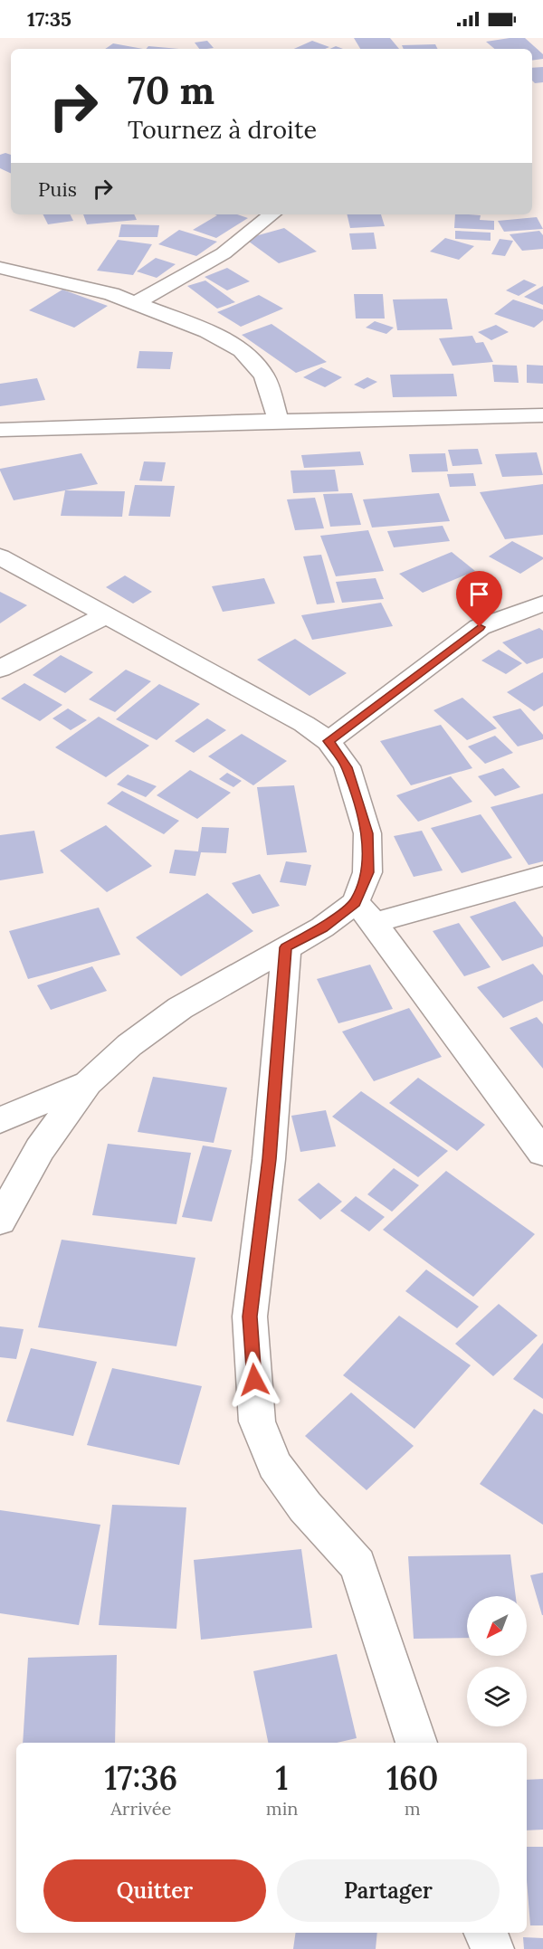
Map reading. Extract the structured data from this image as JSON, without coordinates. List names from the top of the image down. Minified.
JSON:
{"north":"bottom left","page":{"status":"17:35","turn":["70 m","Tournez à droite"],"then":"Puis","eta":["17:36","Arrivée","1","min","160","m"],"buttons":["Quitter","Partager"]}}
